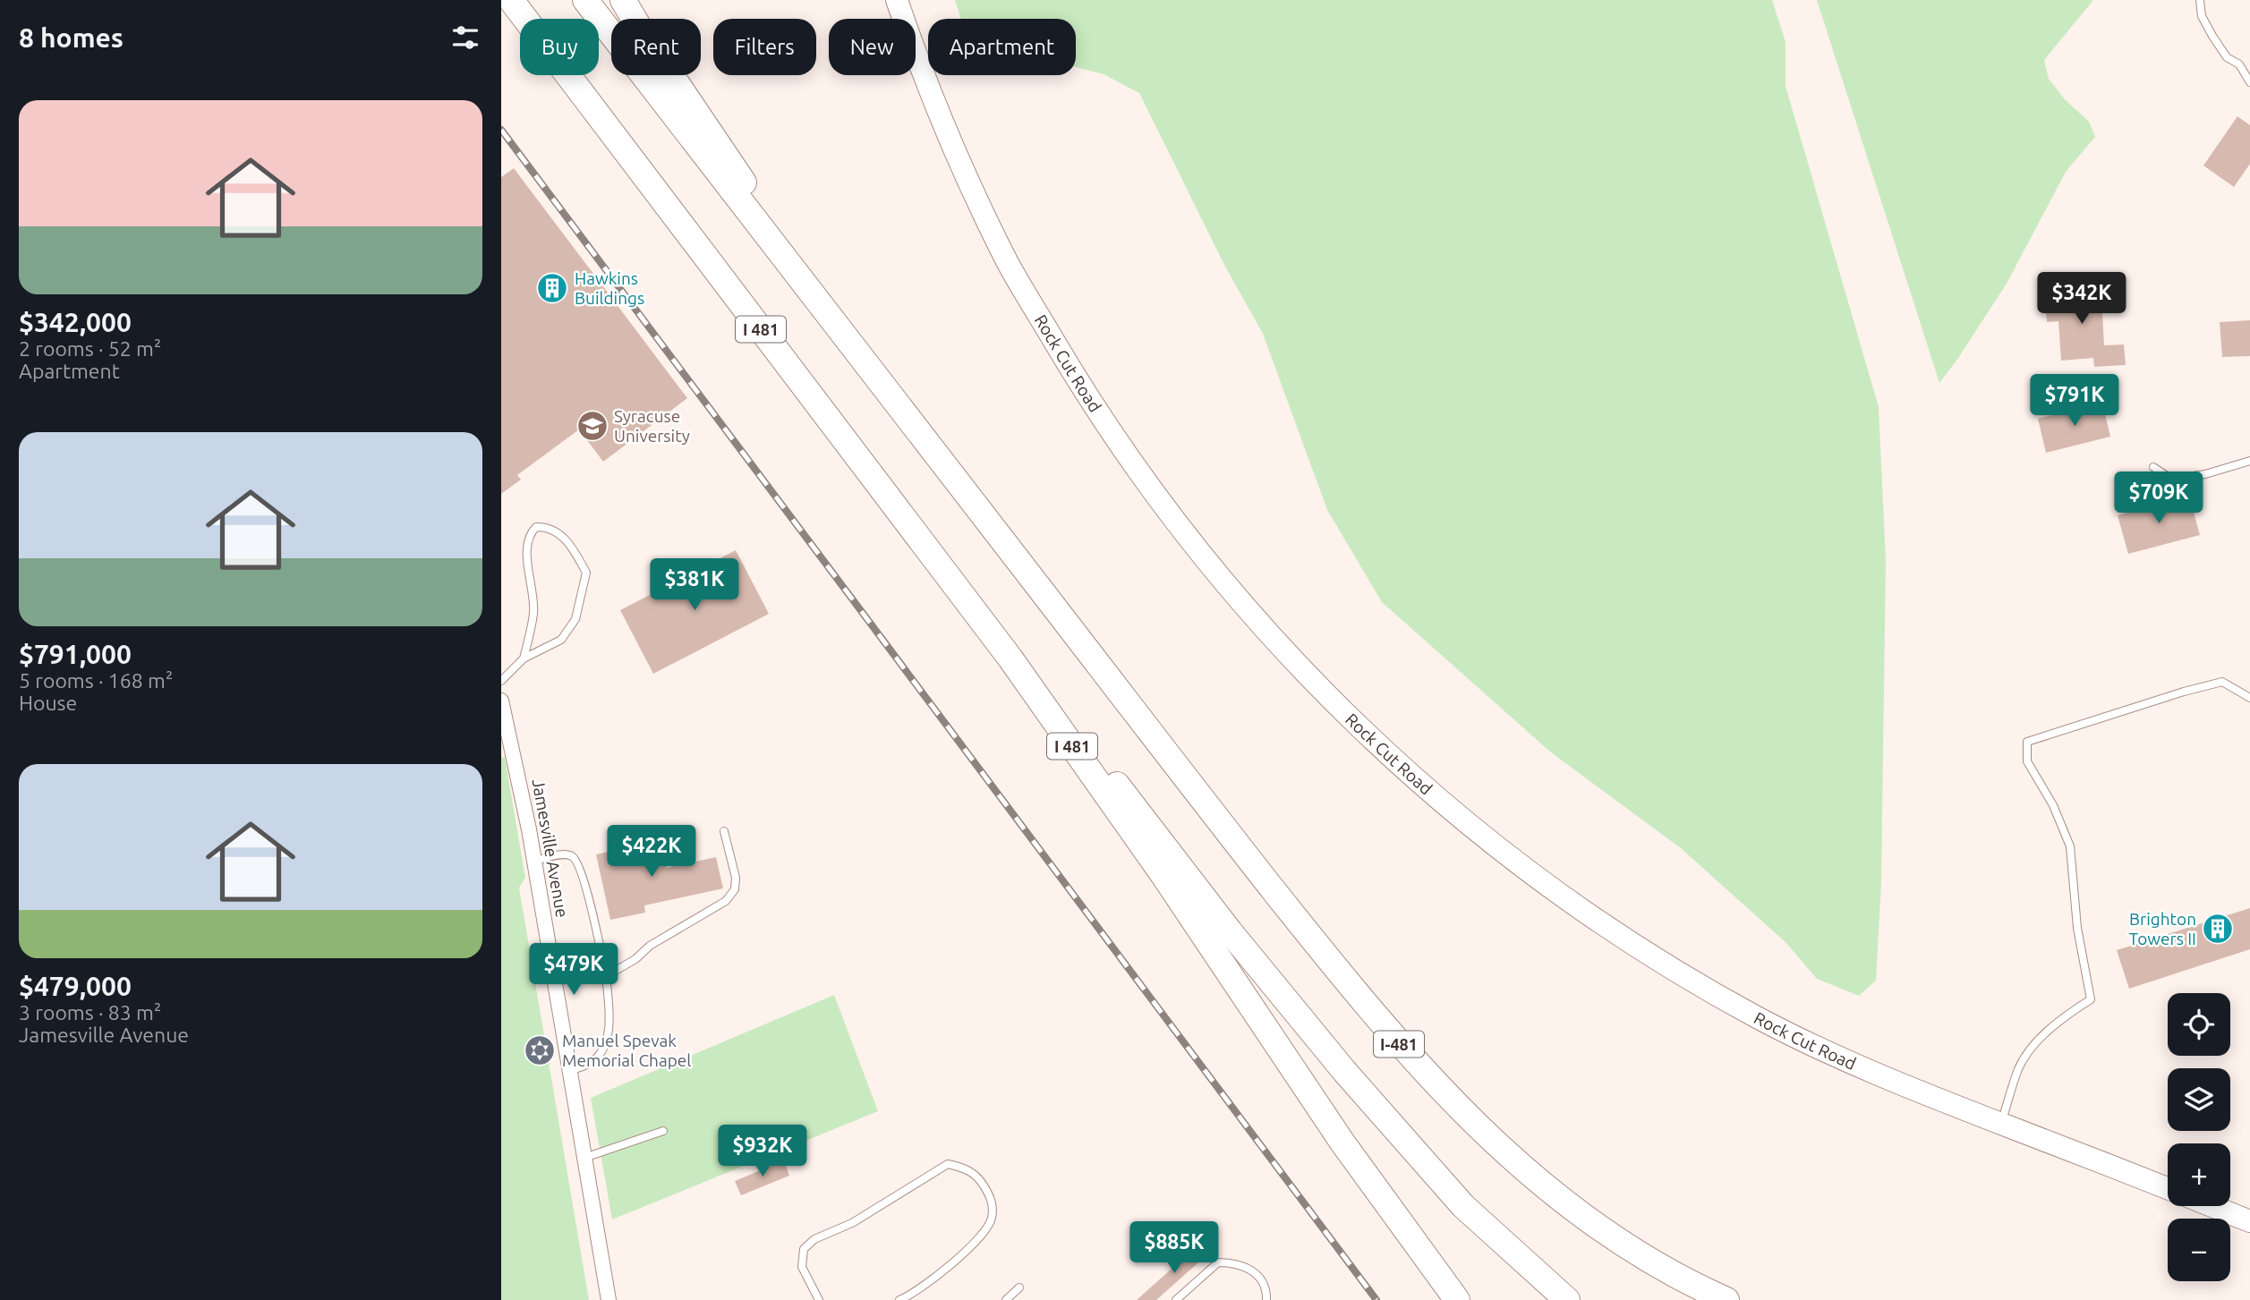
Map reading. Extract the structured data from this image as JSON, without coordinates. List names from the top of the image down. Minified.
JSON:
{"streets":{"highway":["I 481","I-481"],"main road":["Rock Cut Road"],"street":["Jamesville Avenue"]},"places":{"building":["Hawkins Buildings","Brighton Towers II"],"school or university":["Syracuse University"],"synagogue":["Manuel Spevak Memorial Chapel"]},"page":{"heading":"8 homes","chip":["Buy","Rent","Filters","New","Apartment"],"list":[{"name":"$342,000","note":"2 rooms · 52 m² · Apartment"},{"name":"$791,000","note":"5 rooms · 168 m² · House"},{"name":"$479,000","note":"3 rooms · 83 m² · Jamesville Avenue"}],"price":["$342K","$791K","$709K","$381K","$422K","$479K","$932K","$885K"],"map_buttons":["+","−"]}}
